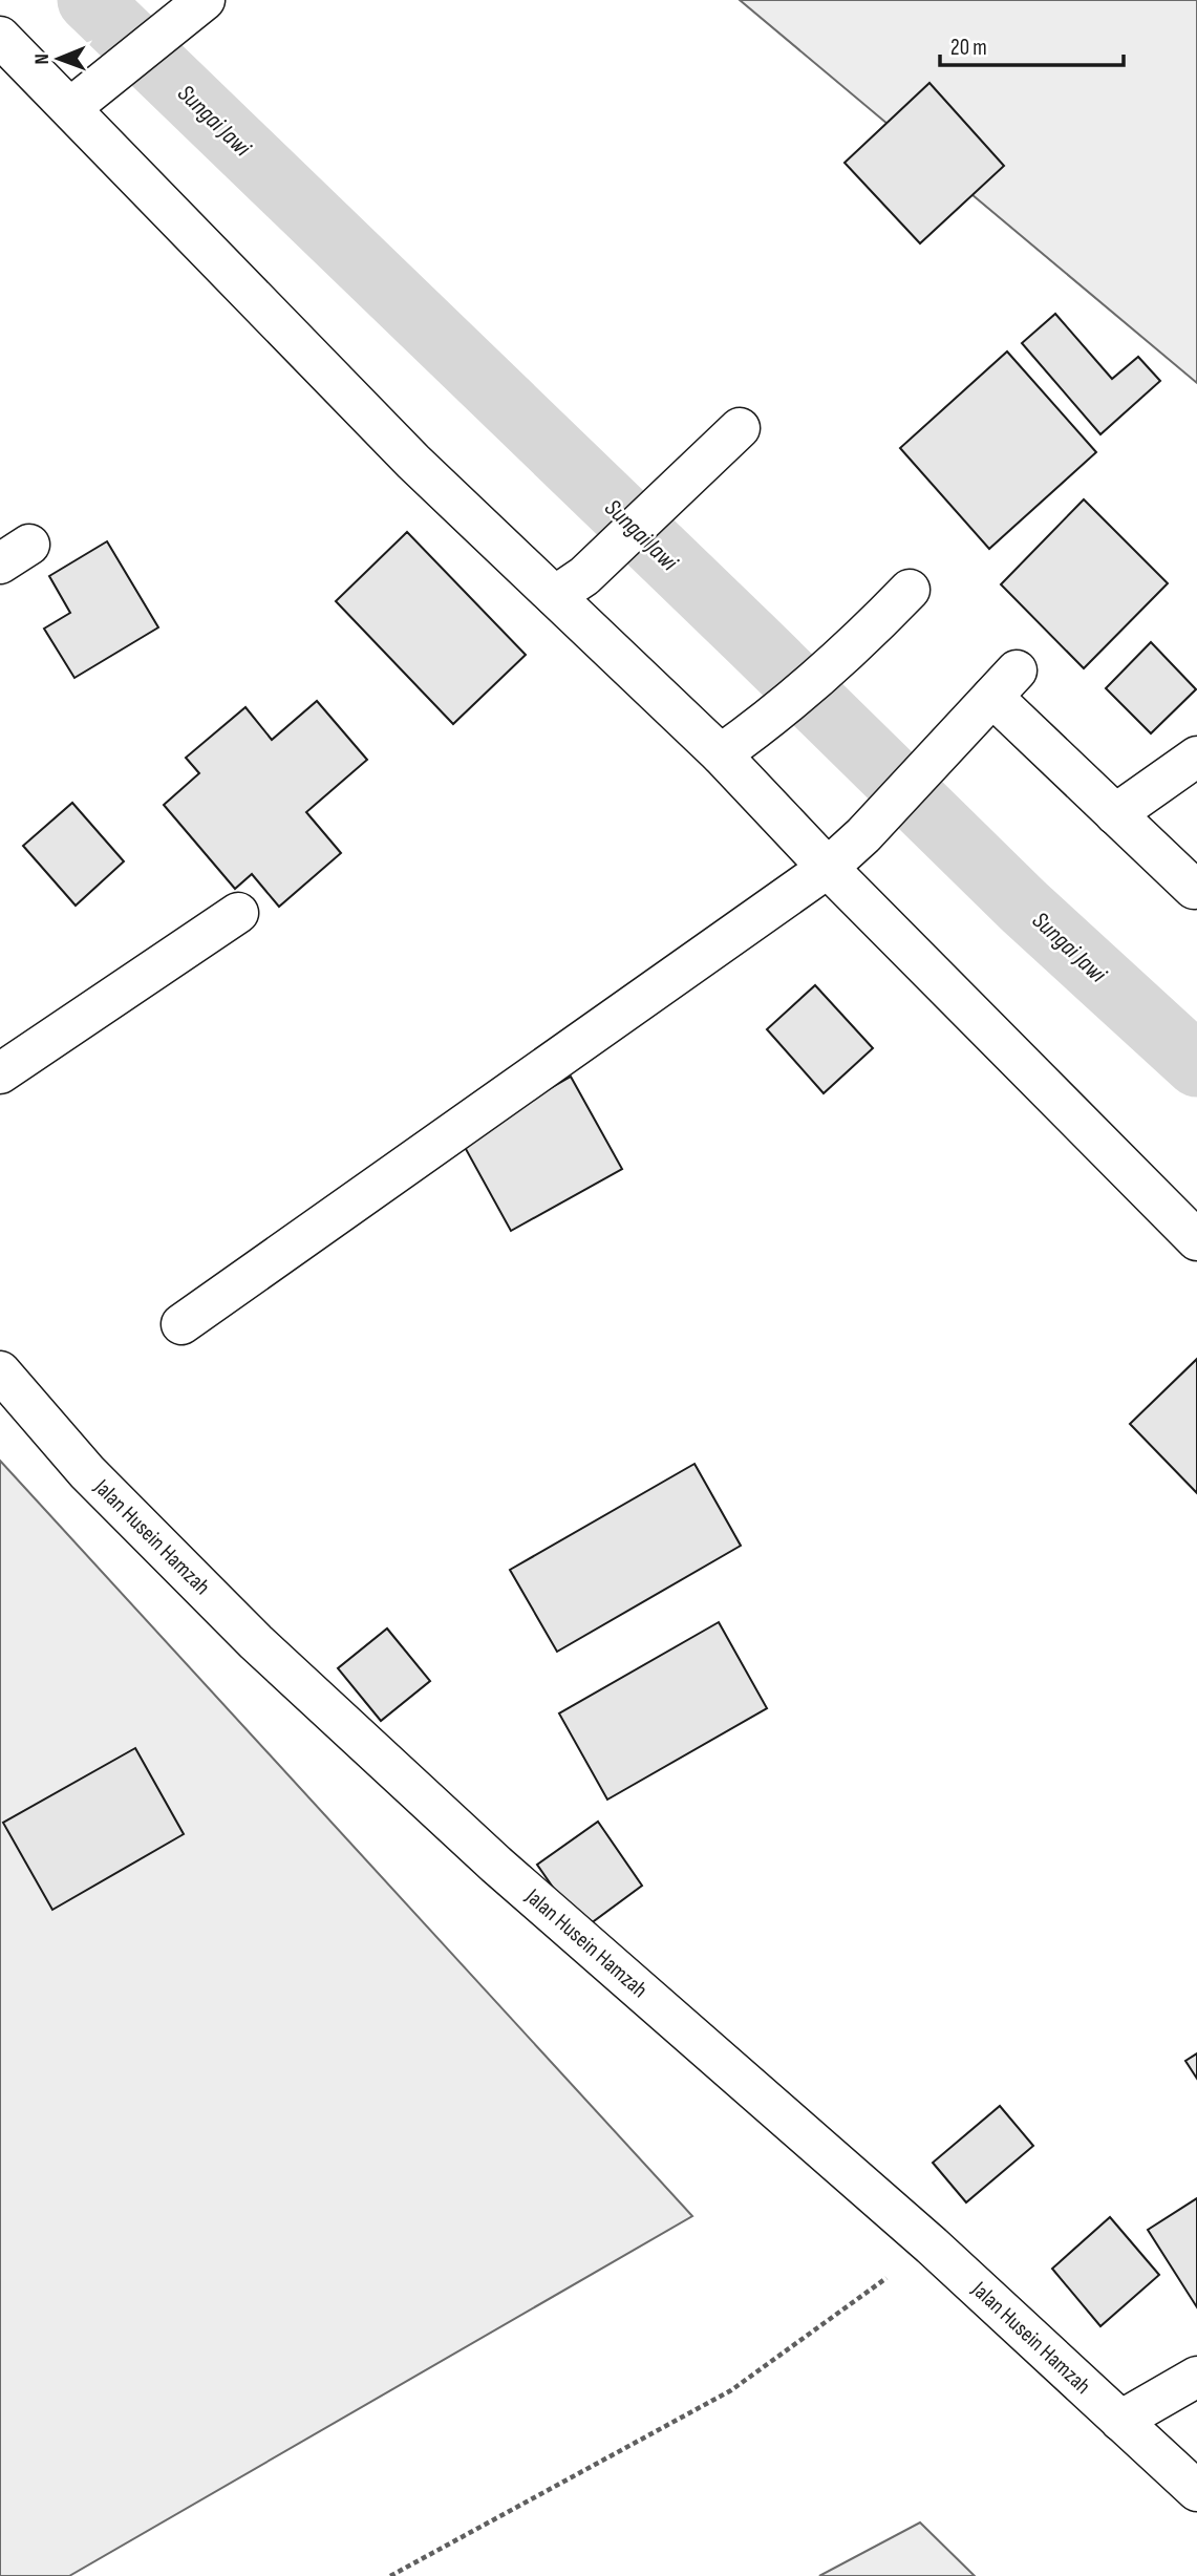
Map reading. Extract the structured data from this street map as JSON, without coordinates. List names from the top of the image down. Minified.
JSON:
{"streets":{"street":["Jalan Husein Hamzah"]},"water":["Sungai Jawi"],"scale_bar":"20 m","north":"left"}
